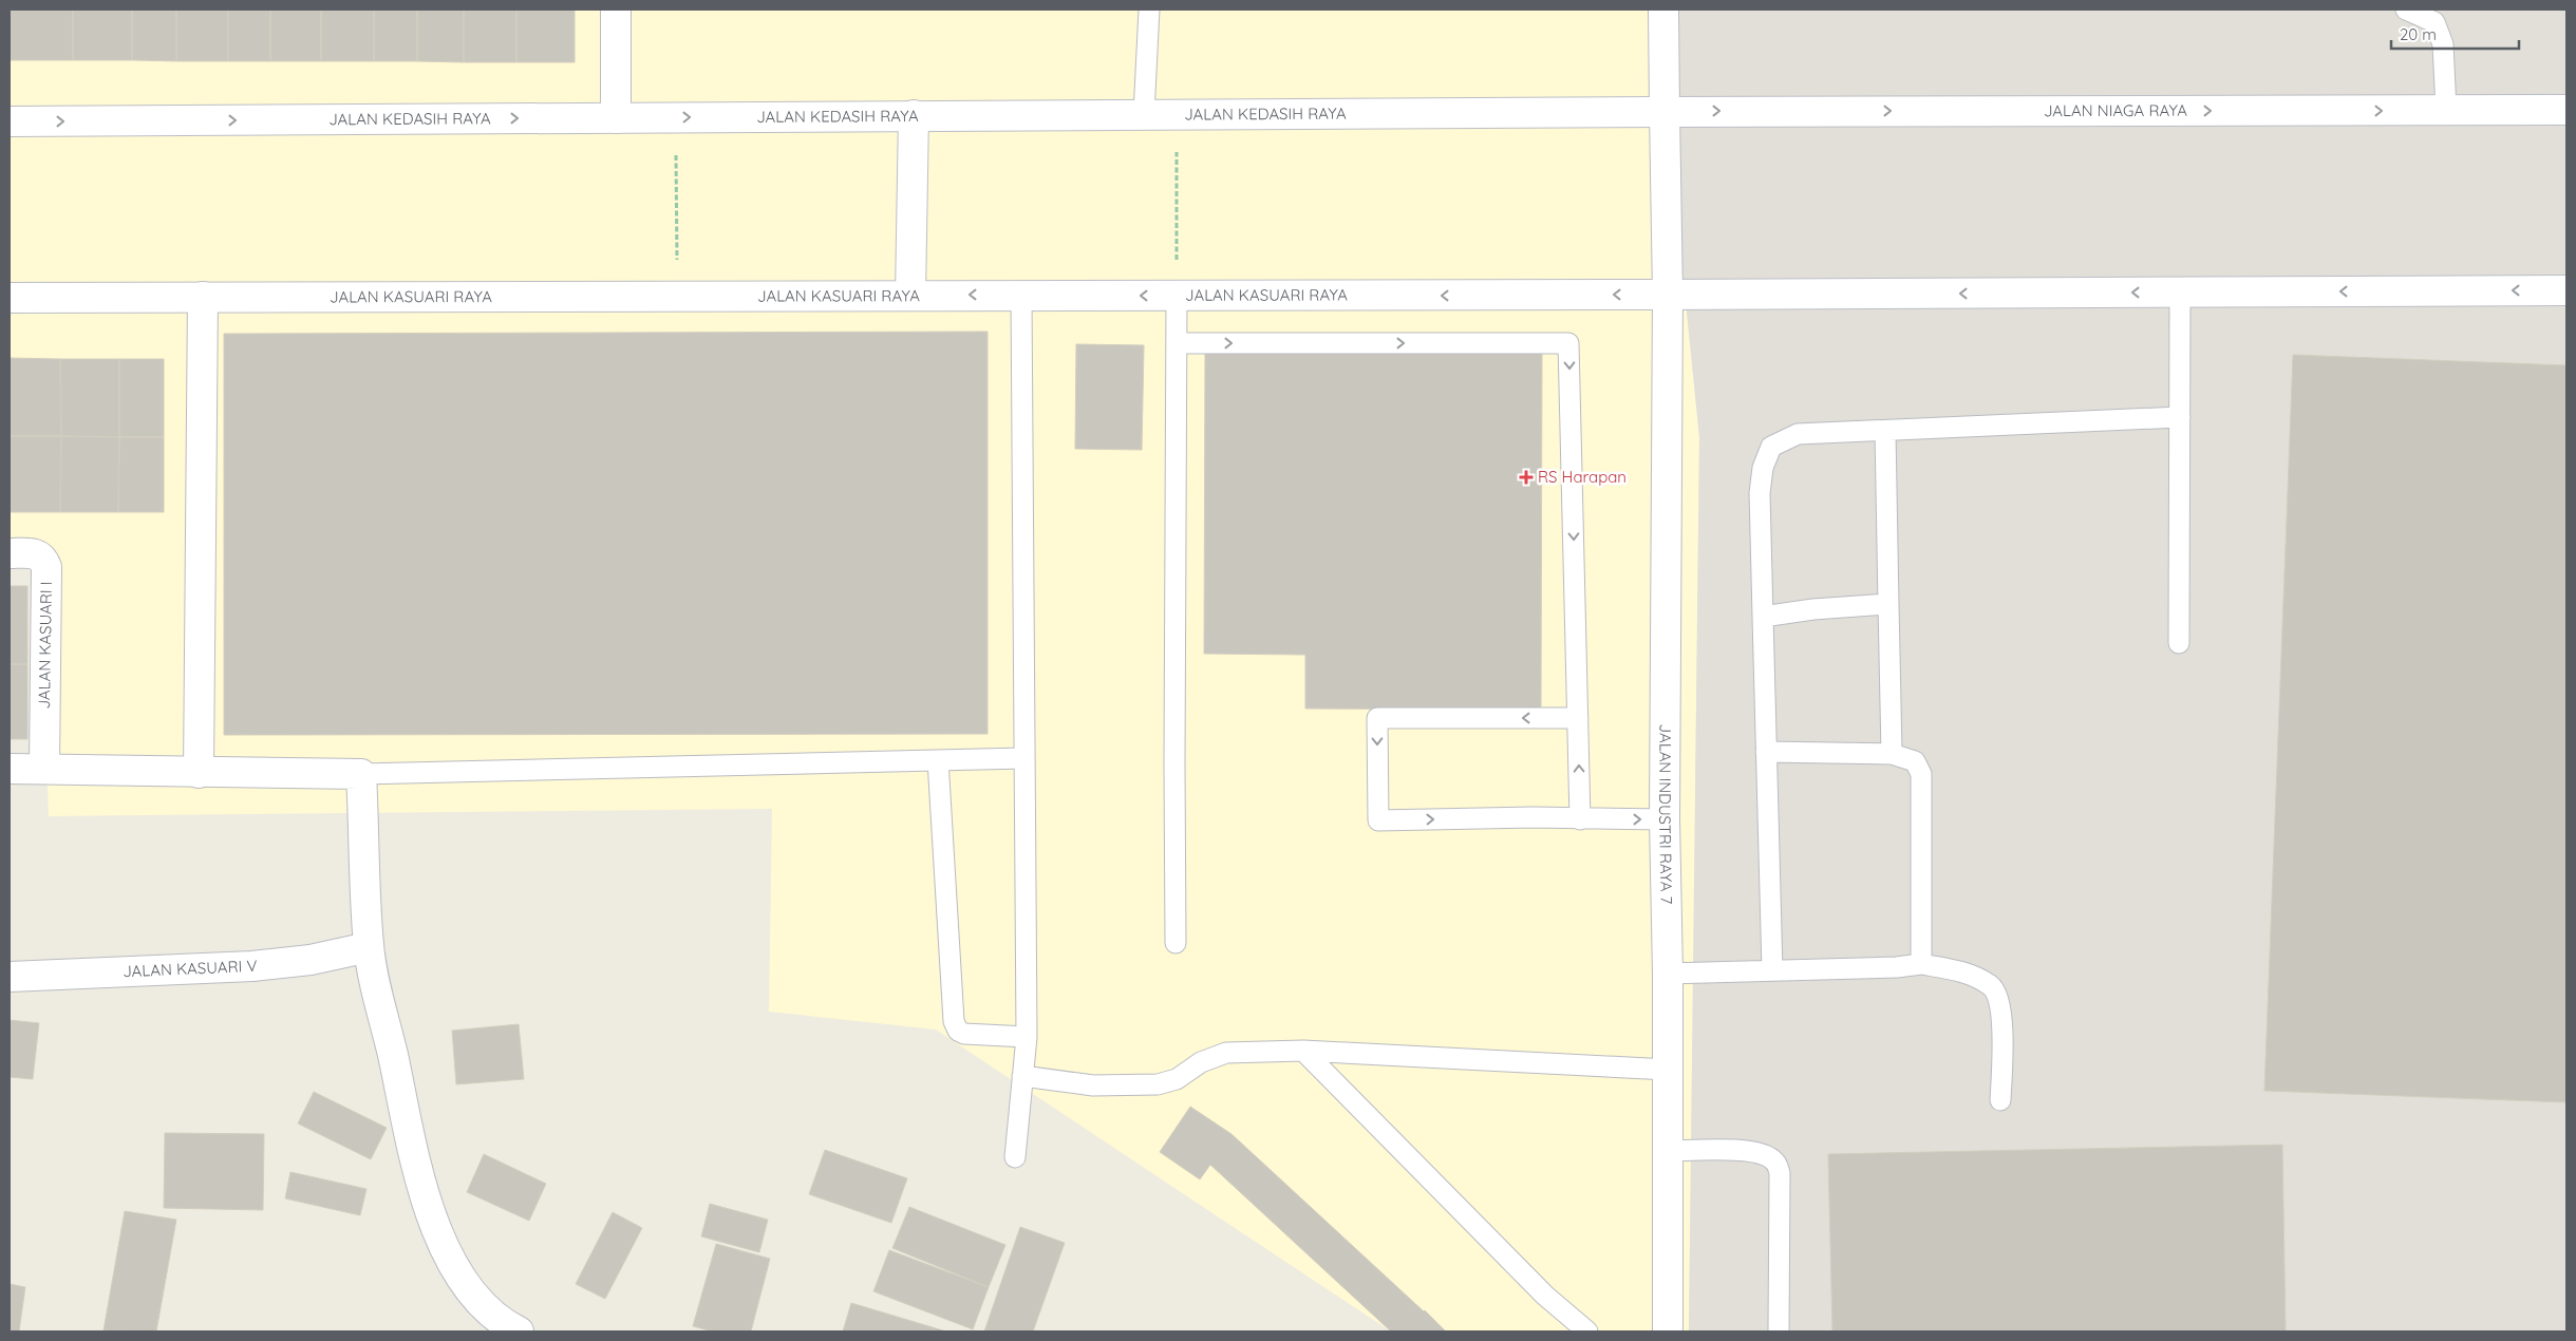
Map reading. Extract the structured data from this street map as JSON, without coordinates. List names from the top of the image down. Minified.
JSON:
{"streets":{"main road":["JALAN NIAGA RAYA","JALAN KEDASIH RAYA","JALAN KASUARI RAYA","JALAN KASUARI I","JALAN INDUSTRI RAYA 7","JALAN KASUARI V"]},"crossings":[["JALAN NIAGA RAYA","JALAN KEDASIH RAYA"],["JALAN NIAGA RAYA","JALAN INDUSTRI RAYA 7"],["JALAN KEDASIH RAYA","JALAN INDUSTRI RAYA 7"],["JALAN KASUARI RAYA","JALAN INDUSTRI RAYA 7"]],"one_way":["JALAN KEDASIH RAYA","JALAN KASUARI RAYA"],"places":{"health":["RS Harapan"]},"scale_bar":"20 m"}
